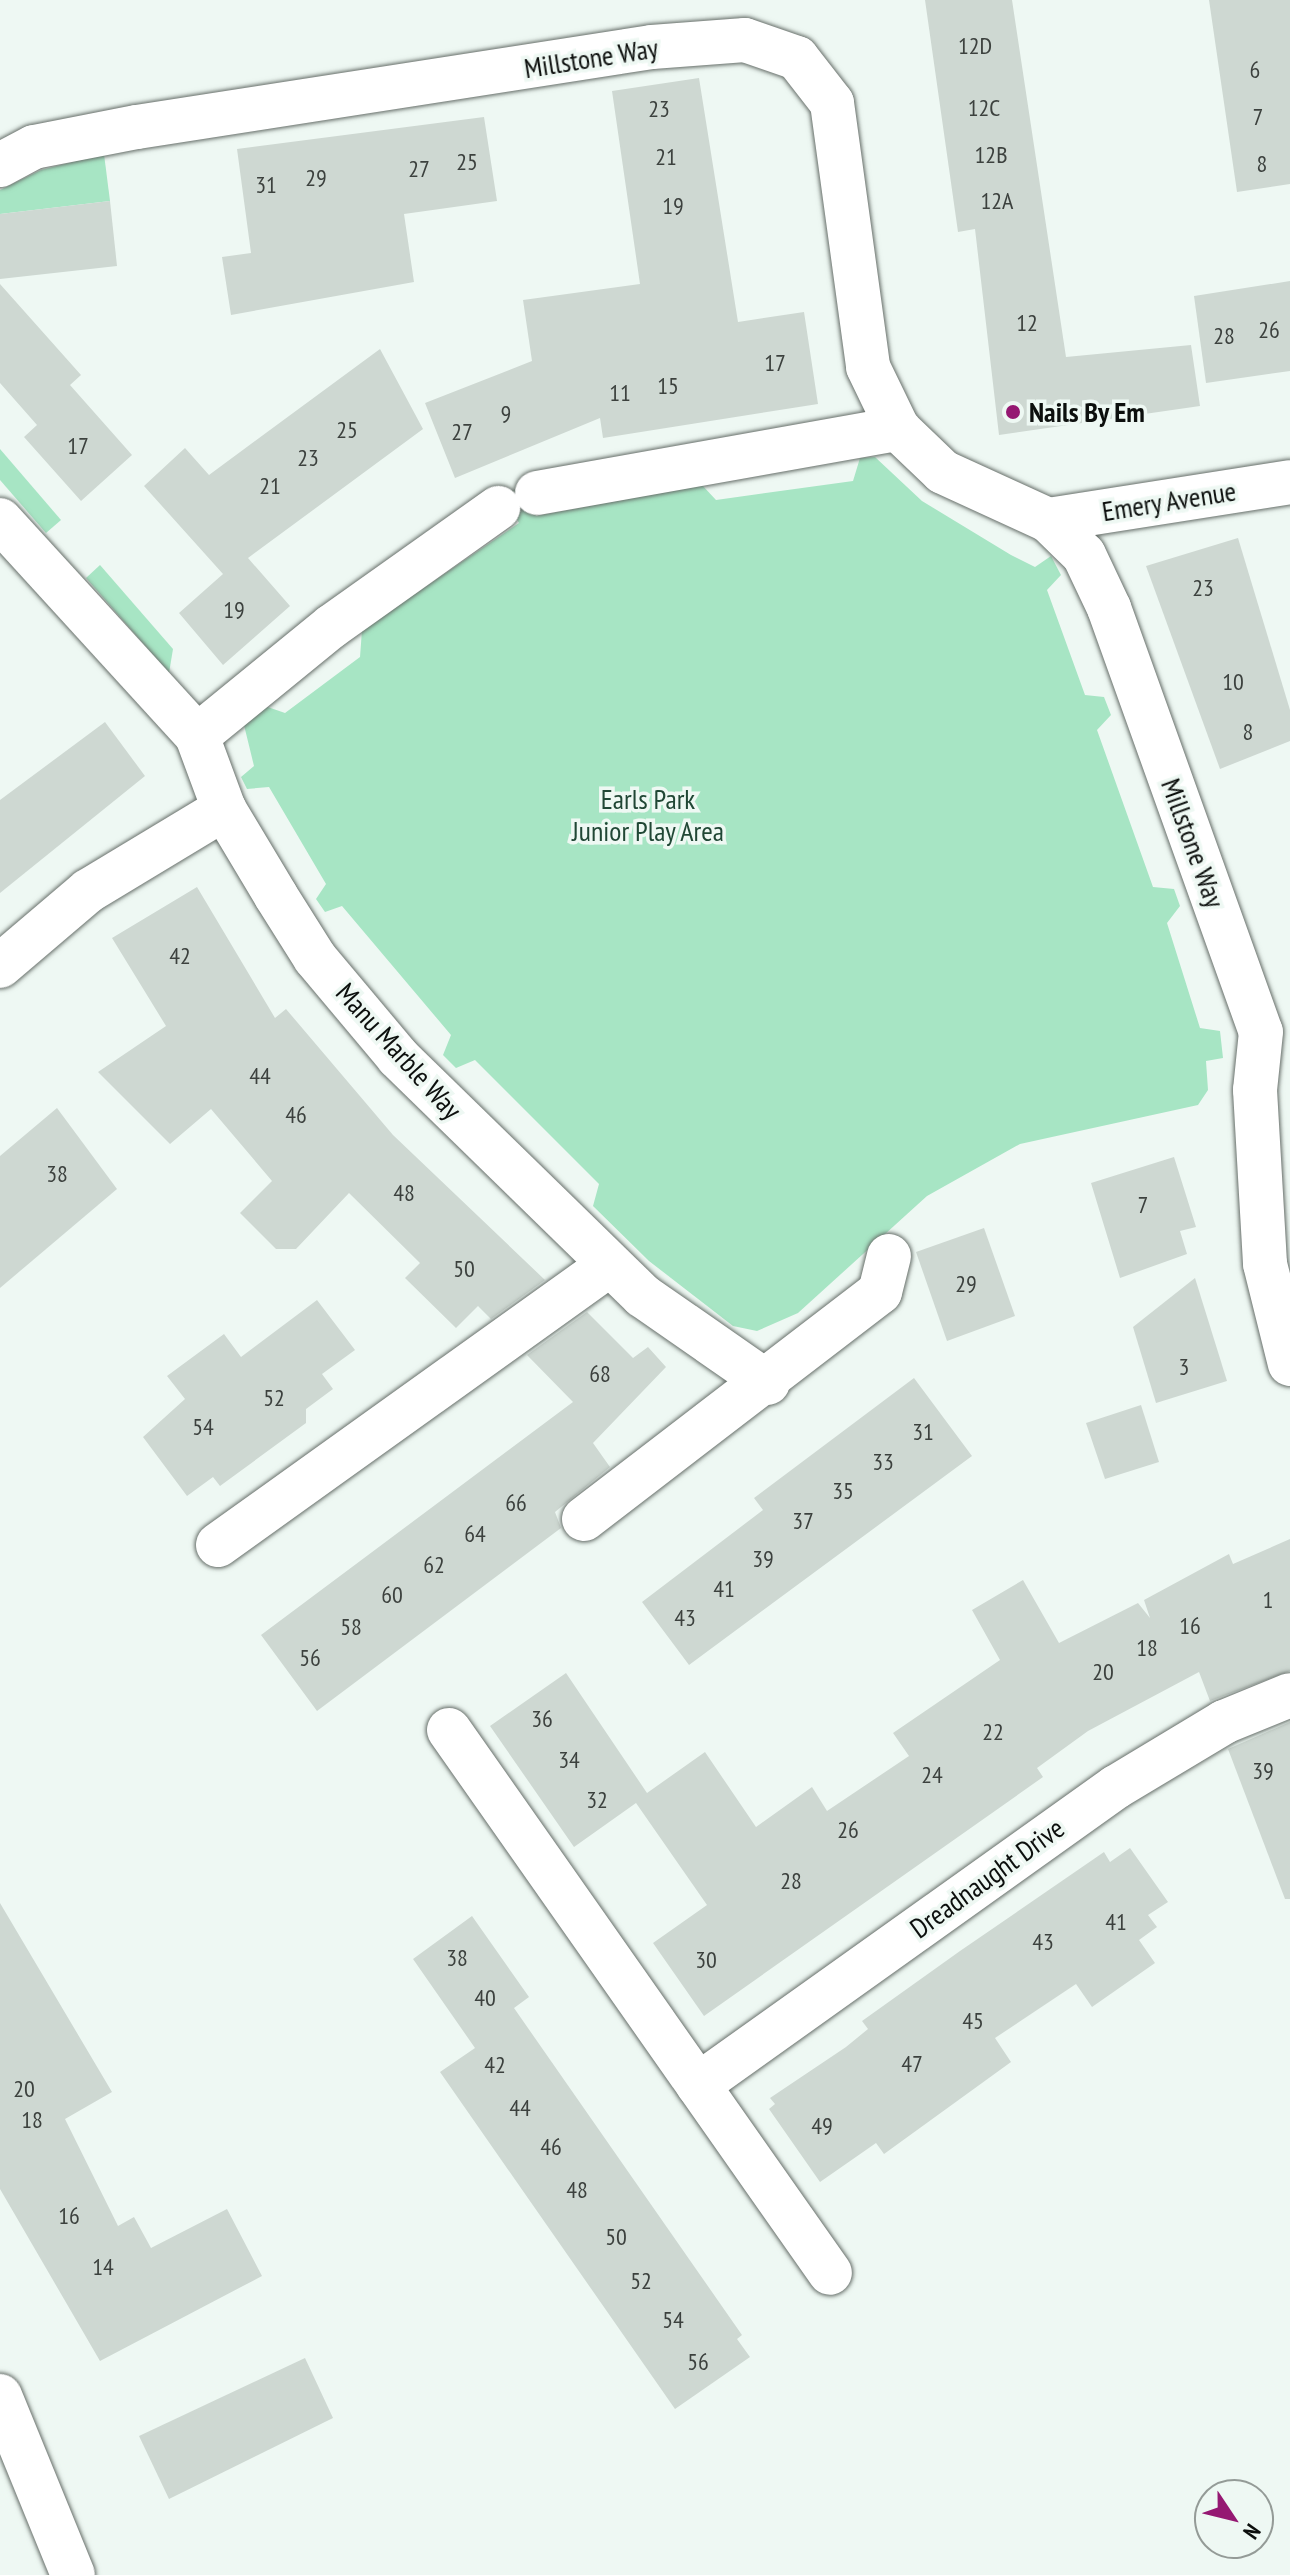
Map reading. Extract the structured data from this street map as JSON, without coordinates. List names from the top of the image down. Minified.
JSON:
{"streets":{"street":["Millstone Way","Emery Avenue","Manu Marble Way","Dreadnaught Drive"]},"crossings":[["Millstone Way","Emery Avenue"]],"parks":["Earls Park Junior Play Area"],"places":["Nails By Em"],"house_numbers":["12D","6","12C","23","7","12B","21","25","8","27","29","31","12A","19","12","26","28","17","15","11","9","25","27","17","23","21","23","19","10","8","42","44","46","38","48","7","50","29","3","68","52","54","31","33","35","66","37","64","39","62","41","60","1","43","16","58","18","56","20","36","22","34","39","24","32","26","28","41","43","38","30","40","45","47","42","20","44","18","49","46","48","16","50","14","52","54","56"],"north":"bottom right"}
